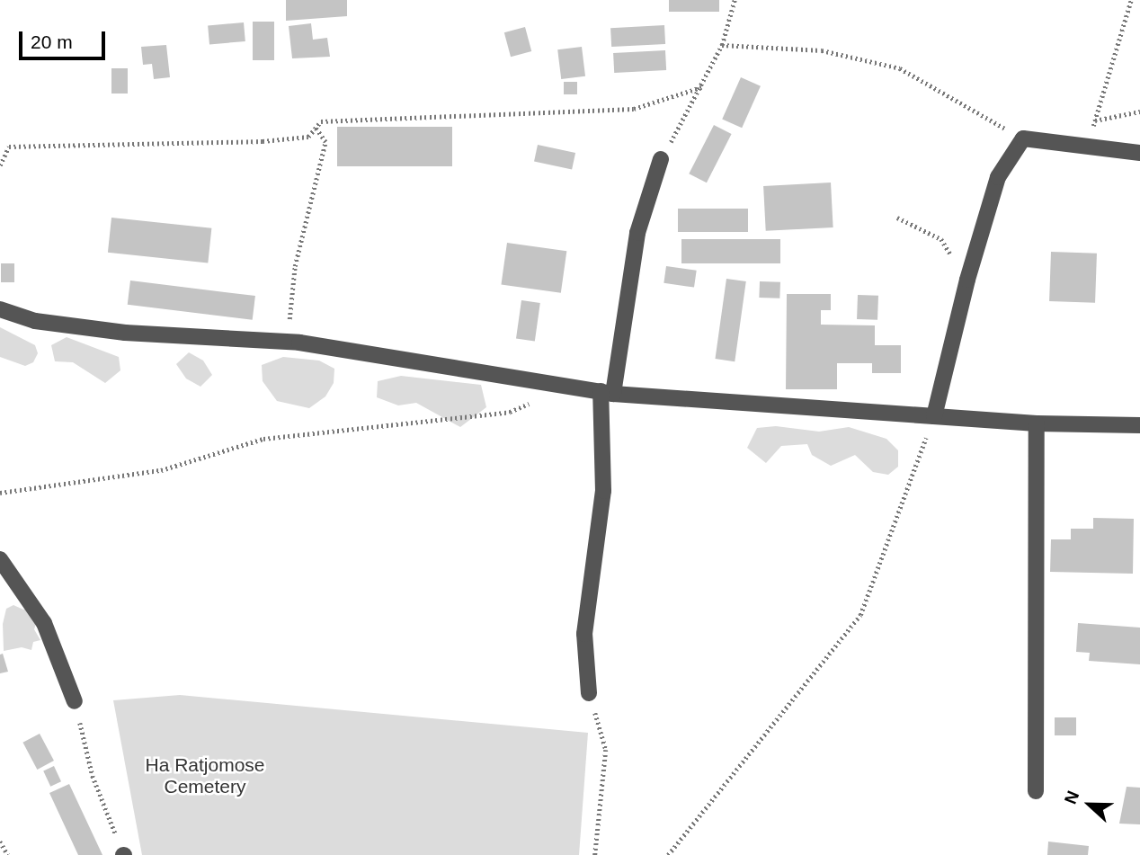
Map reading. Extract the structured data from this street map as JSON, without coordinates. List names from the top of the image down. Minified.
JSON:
{"parks":["Ha Ratjomose Cemetery"],"scale_bar":"20 m","north":"left"}
